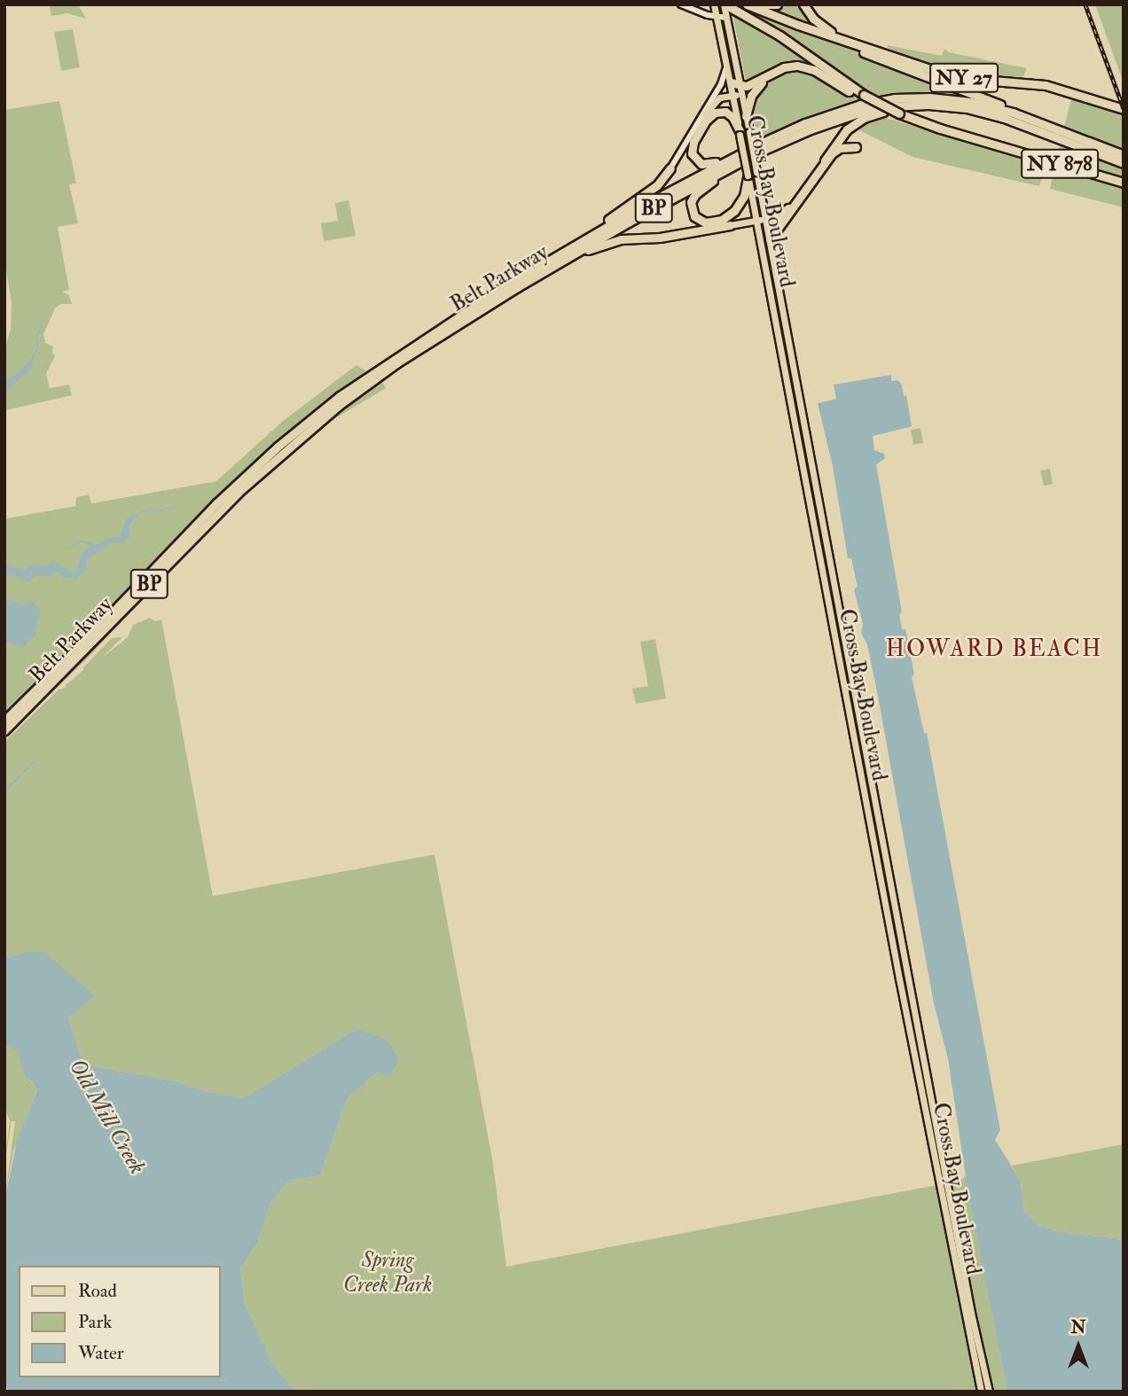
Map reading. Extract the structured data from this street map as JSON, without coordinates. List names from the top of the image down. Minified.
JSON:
{"streets":{"highway":["NY 27","NY 878","BP","Belt Parkway"],"main road":["Cross Bay Boulevard"]},"crossings":[["NY 27","NY 878"],["NY 27","Cross Bay Boulevard"]],"districts":["HOWARD BEACH"],"water":["Old Mill Creek"],"parks":["Spring Creek Park"],"legend":["Road","Park","Water"],"north":"top"}
